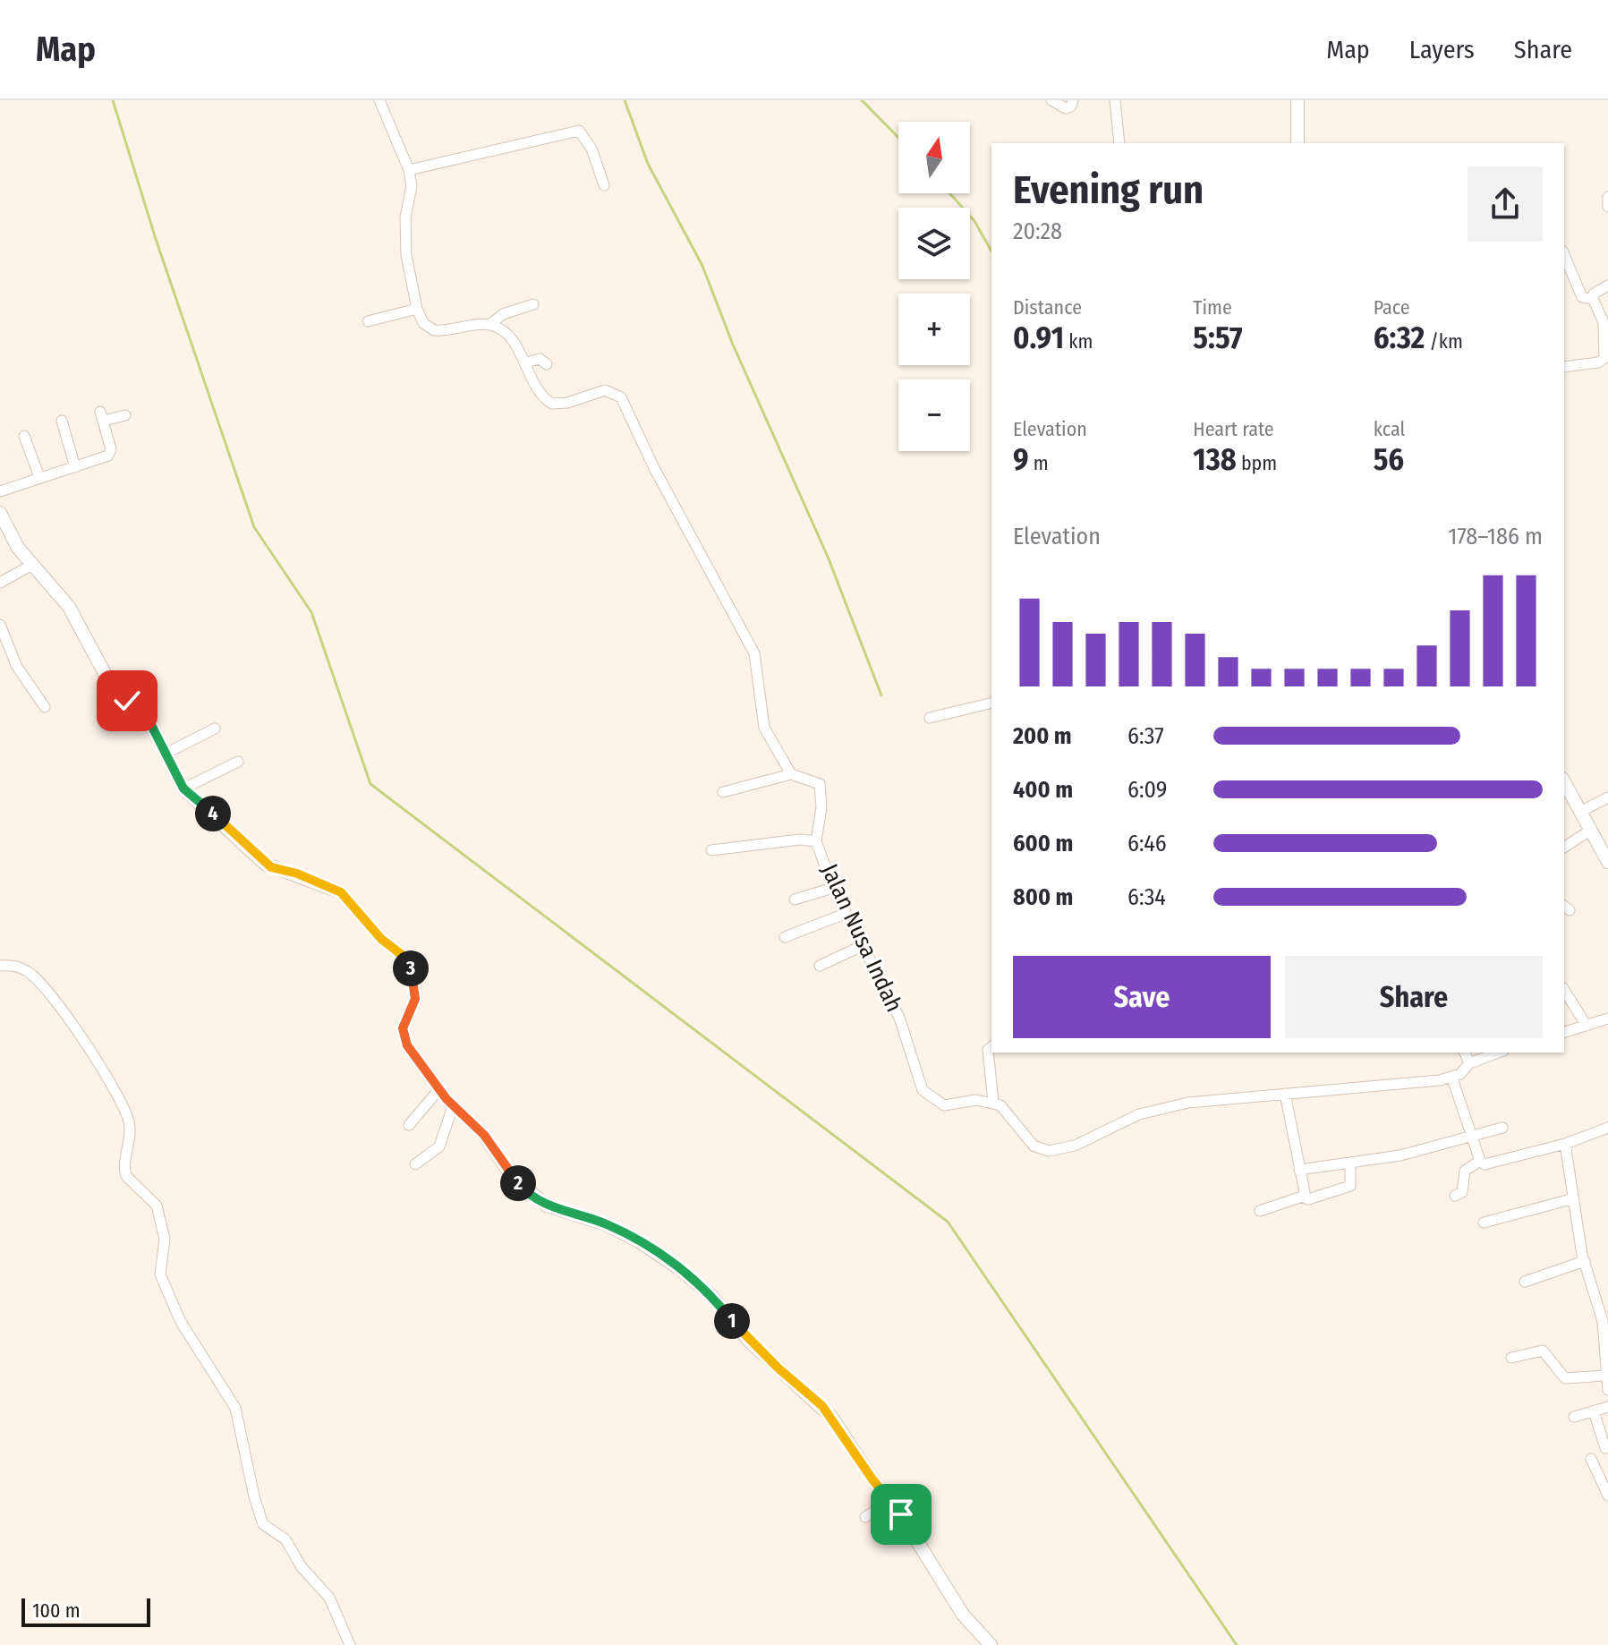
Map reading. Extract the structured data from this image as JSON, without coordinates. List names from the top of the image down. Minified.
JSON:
{"streets":{"street":["Jalan Nusa Indah"]},"scale_bar":"100 m","north":"top","page":{"header":"Map","nav":["Map","Layers","Share"],"map_buttons":["+","−"],"heading":["Evening run","20:28"],"stats":[["Distance","0.91 km"],["Time","5:57"],["Pace","6:32 /km"],["Elevation","9 m"],["Heart rate","138 bpm"],["kcal","56"]],"chart":["Elevation","178–186 m"],"list":[{"name":"200 m","note":"6:37"},{"name":"400 m","note":"6:09"},{"name":"600 m","note":"6:46"},{"name":"800 m","note":"6:34"}],"pins":["4","3","2","1"],"buttons":["Save","Share"],"scale":"100 m"}}
